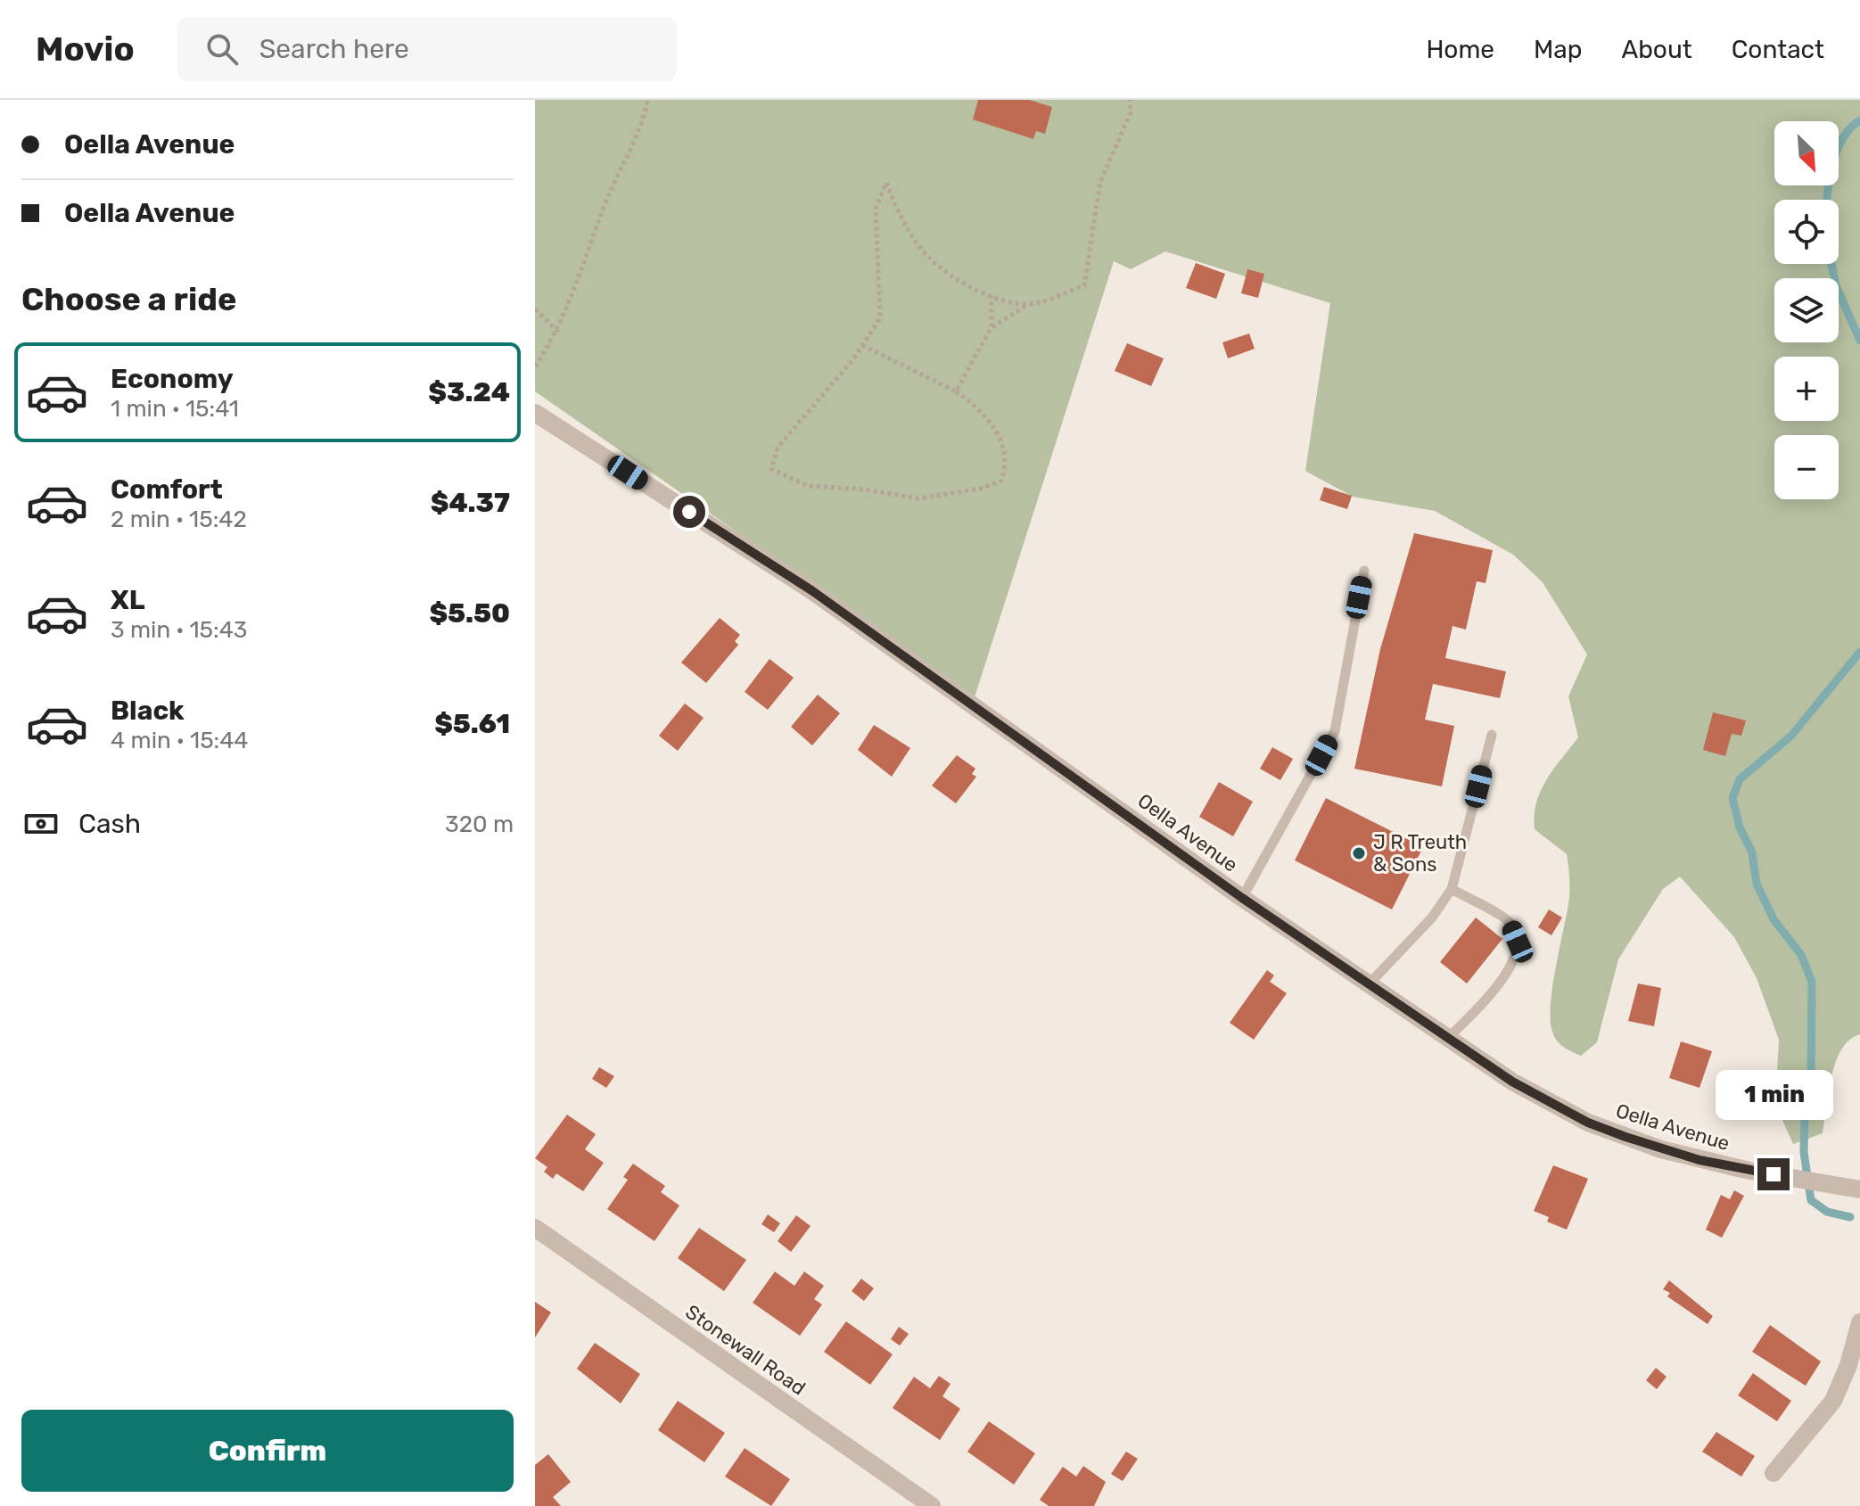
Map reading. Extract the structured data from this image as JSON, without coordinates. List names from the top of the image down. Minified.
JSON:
{"streets":{"street":["Oella Avenue","Stonewall Road"]},"places":["J R Treuth & Sons"],"north":"bottom right","page":{"header":"Movio","search":"Search here","nav":["Home","Map","About","Contact"],"banner":["Oella Avenue","Oella Avenue"],"map_buttons":["+","−"],"heading":"Choose a ride","list":[{"name":"Economy","note":"1 min · 15:41","value":"$3.24"},{"name":"Comfort","note":"2 min · 15:42","value":"$4.37"},{"name":"XL","note":"3 min · 15:43","value":"$5.50"},{"name":"Black","note":"4 min · 15:44","value":"$5.61"}],"pay":["Cash","320 m"],"bubble":"1 min","buttons":"Confirm"}}
